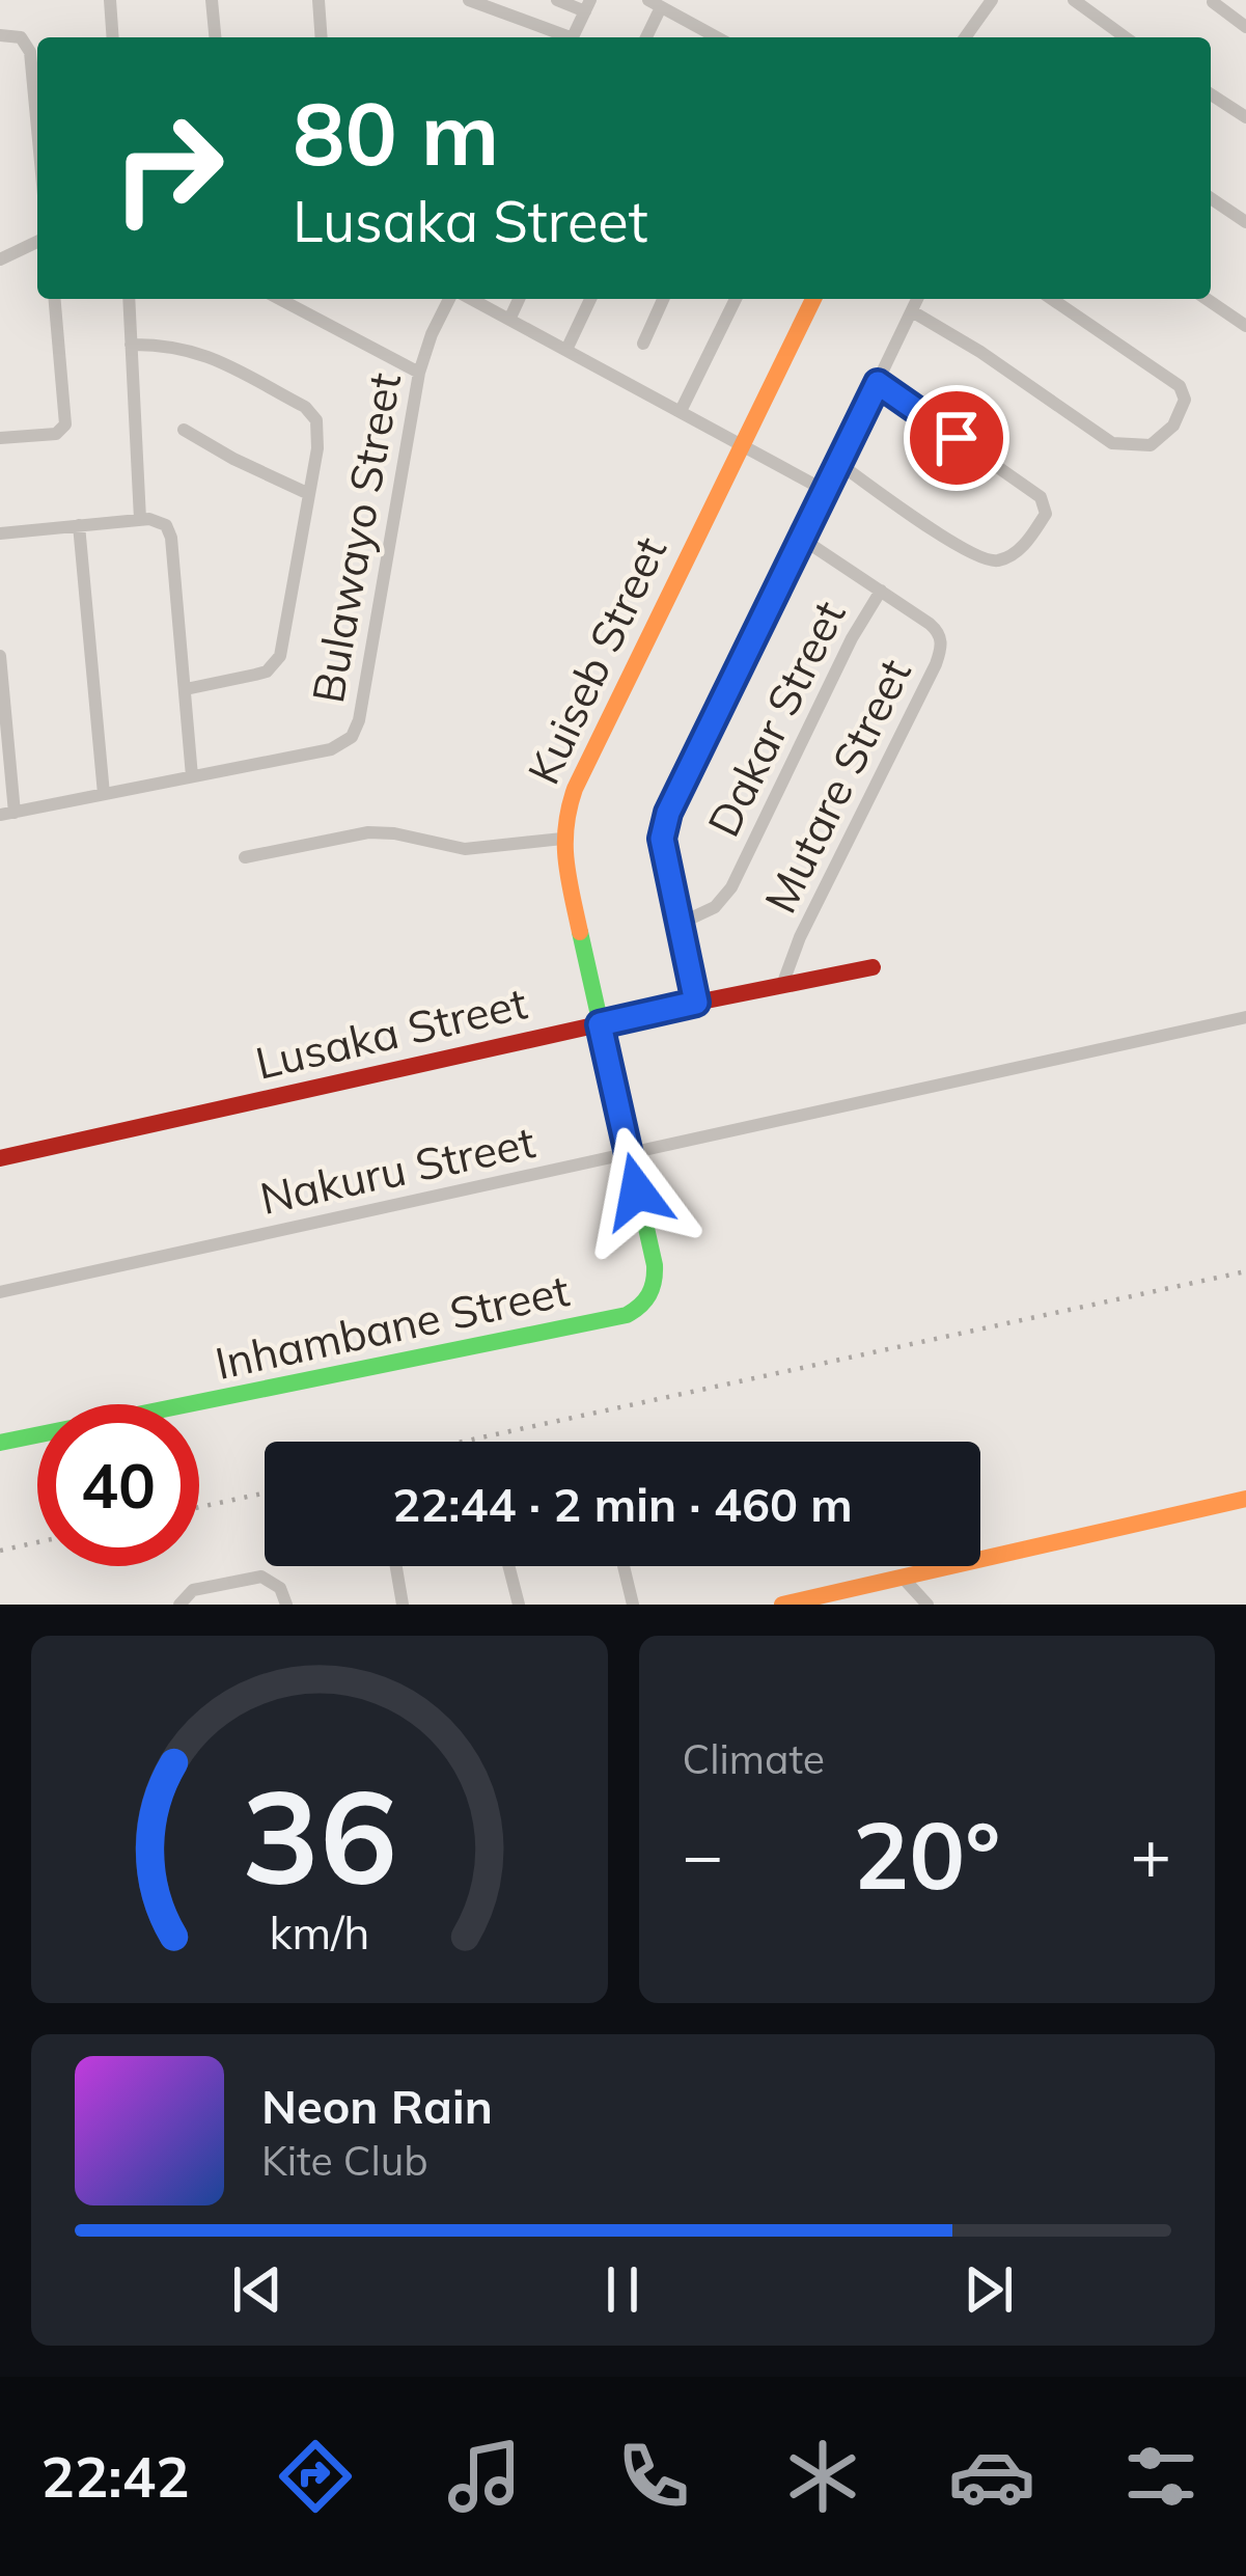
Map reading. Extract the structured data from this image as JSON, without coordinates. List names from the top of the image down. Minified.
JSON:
{"streets":{"street":["Bulawayo Street","Kuiseb Street","Dakar Street","Mutare Street","Lusaka Street","Nakuru Street","Inhambane Street"]},"crossings":[["Kuiseb Street","Lusaka Street"],["Kuiseb Street","Nakuru Street"],["Kuiseb Street","Inhambane Street"],["Dakar Street","Mutare Street"],["Mutare Street","Lusaka Street"],["Nakuru Street","Inhambane Street"]],"page":{"turn":["80 m","Lusaka Street"],"limit":"40","trip":"22:44 · 2 min · 460 m","tile":"Climate","heat":["−","20°","+"],"song":["Neon Rain","Kite Club"],"tabs":"22:42","gauge":["36","km/h"]}}
